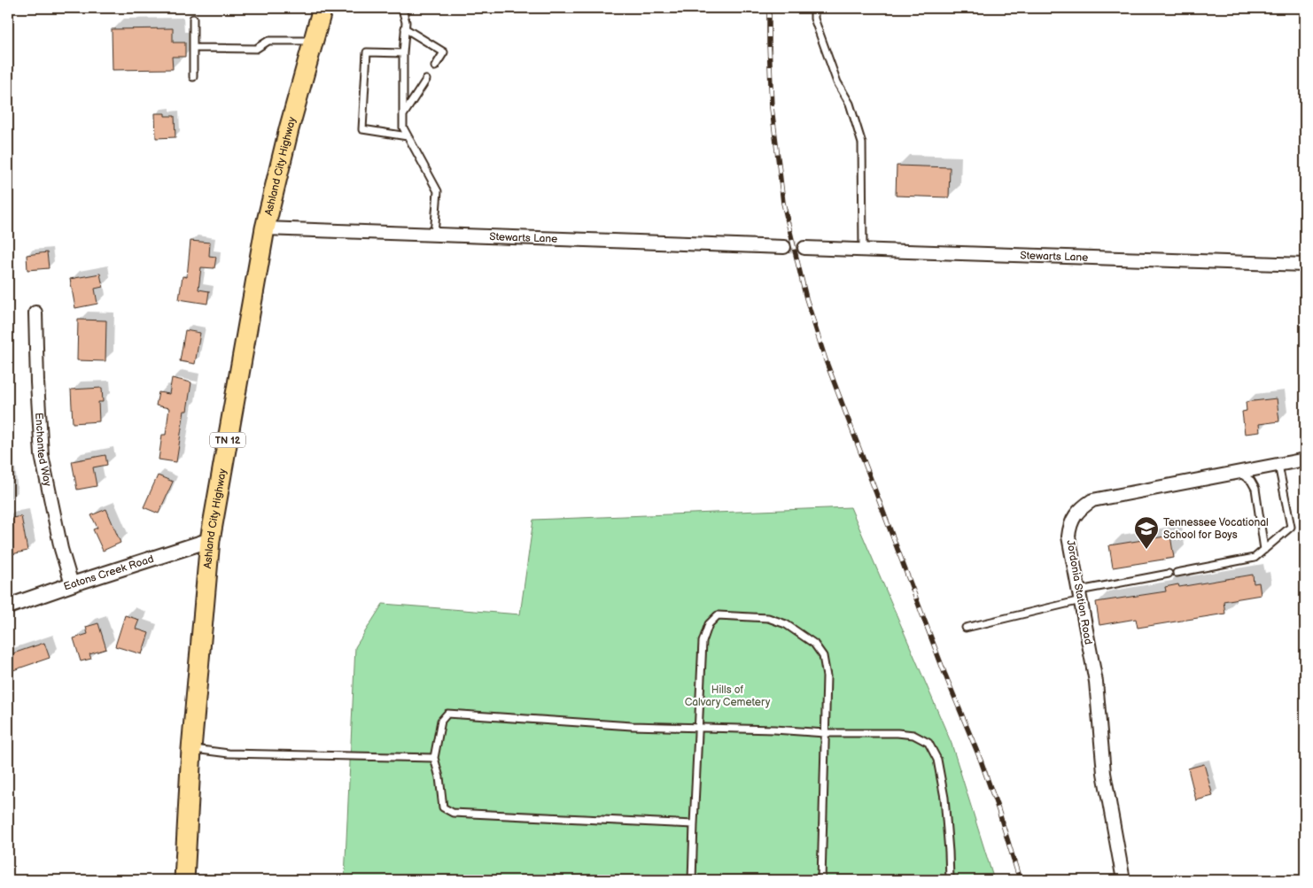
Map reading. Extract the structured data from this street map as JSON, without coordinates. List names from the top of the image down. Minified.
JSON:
{"streets":{"main road":["Ashland City Highway","TN 12"],"street":["Stewarts Lane","Enchanted Way","Eatons Creek Road","Jordonia Station Road"]},"crossings":[["Ashland City Highway","Stewarts Lane"],["Ashland City Highway","Eatons Creek Road"],["Enchanted Way","Eatons Creek Road"]],"parks":["Hills of Calvary Cemetery"],"places":{"school or university":["Tennessee Vocational School for Boys"]}}
